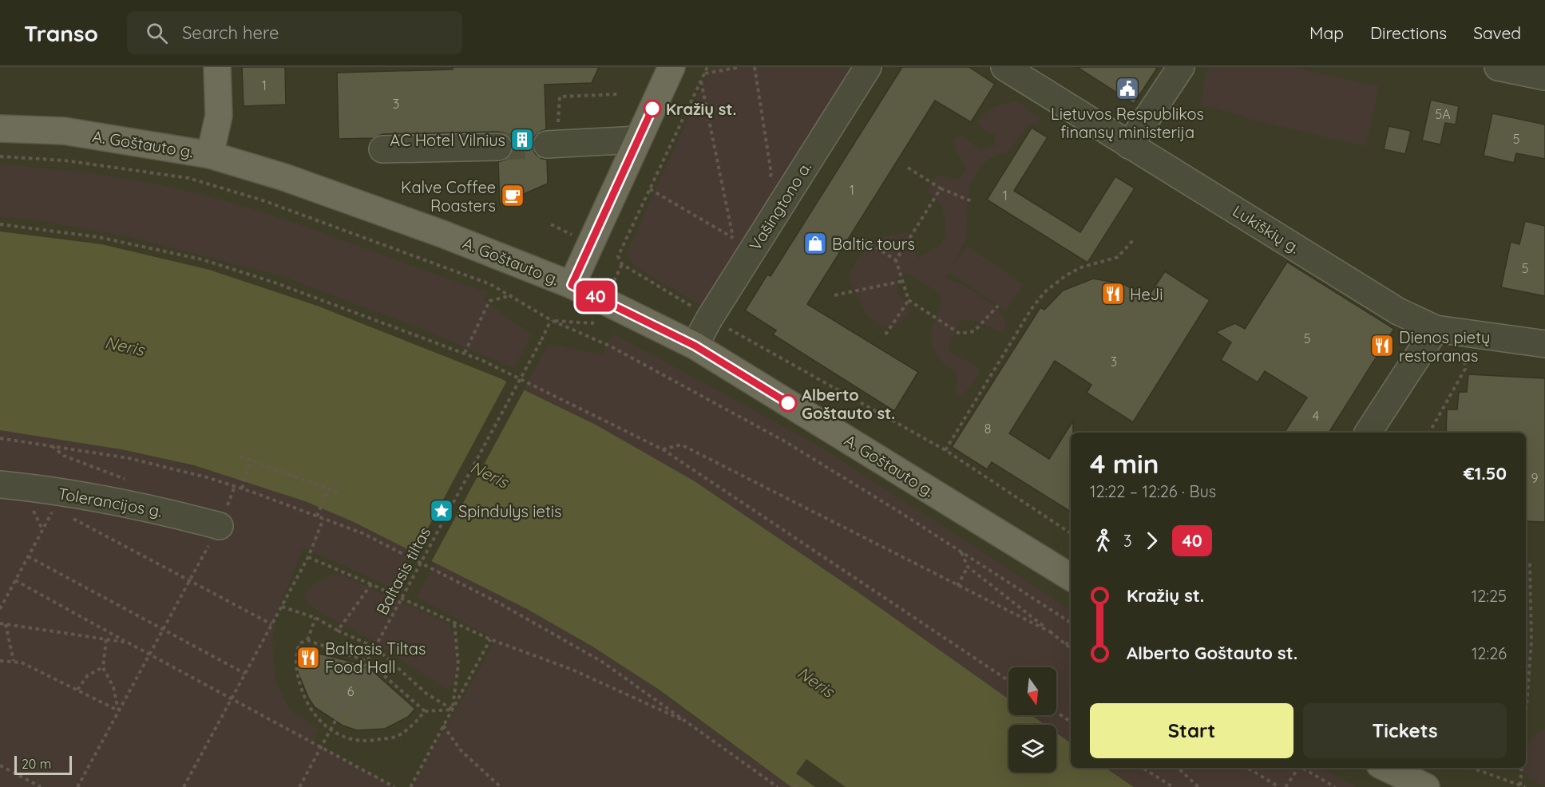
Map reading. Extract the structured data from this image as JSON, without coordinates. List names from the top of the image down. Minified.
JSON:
{"streets":{"main road":["A. Goštauto g."],"street":["Vašingtono a.","Lukiškių g.","Tolerancijos g."],"path":["Baltasis tiltas"]},"crossings":[["A. Goštauto g.","Vašingtono a."]],"water":["Neris"],"places":{"public building":["Lietuvos Respublikos finansų ministerija"],"other":["Kražių st.","Alberto Goštauto st."],"building":["AC Hotel Vilnius"],"cafe":["Kalve Coffee Roasters"],"shop":["Baltic tours"],"restaurant":["HeJi","Dienos pietų restoranas","Baltasis Tiltas Food Hall"],"place":["Spindulys ietis"]},"lines":["bus line 40"],"house_numbers":["1","3","5A","5","1","1","5","5","3","4","8","9","6"],"scale_bar":"20 m","north":"bottom","page":{"header":"Transo","search":"Search here","nav":["Map","Directions","Saved"],"on_map":"40","heading":["4 min","12:22 – 12:26 · Bus","€1.50"],"legs":["3","40"],"list":[{"name":"Kražių st.","value":"12:25"},{"name":"Alberto Goštauto st.","value":"12:26"}],"buttons":["Start","Tickets"],"scale":"20 m"}}
